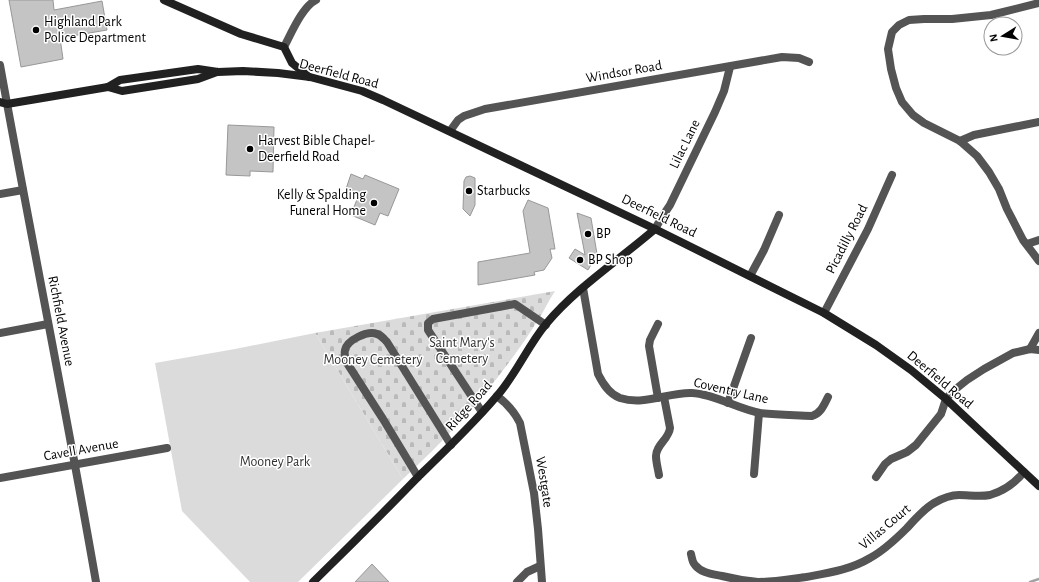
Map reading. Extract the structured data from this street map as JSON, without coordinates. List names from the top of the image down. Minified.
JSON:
{"streets":{"main road":["Deerfield Road","Ridge Road"],"street":["Windsor Road","Lilac Lane","Picadilly Road","Richfield Avenue","Coventry Lane","Cavell Avenue","Westgate","Villas Court"]},"crossings":[["Windsor Road","Deerfield Road"],["Windsor Road","Lilac Lane"],["Deerfield Road","Lilac Lane"],["Deerfield Road","Picadilly Road"],["Deerfield Road","Richfield Avenue"],["Deerfield Road","Ridge Road"],["Deerfield Road","Villas Court"],["Lilac Lane","Ridge Road"],["Richfield Avenue","Cavell Avenue"],["Coventry Lane","Ridge Road"],["Ridge Road","Westgate"]],"parks":["Saint Mary's Cemetery","Mooney Cemetery","Mooney Park"],"places":["Highland Park Police Department","Harvest Bible Chapel- Deerfield Road","Starbucks","Kelly & Spalding Funeral Home","BP","BP Shop"],"north":"left"}
